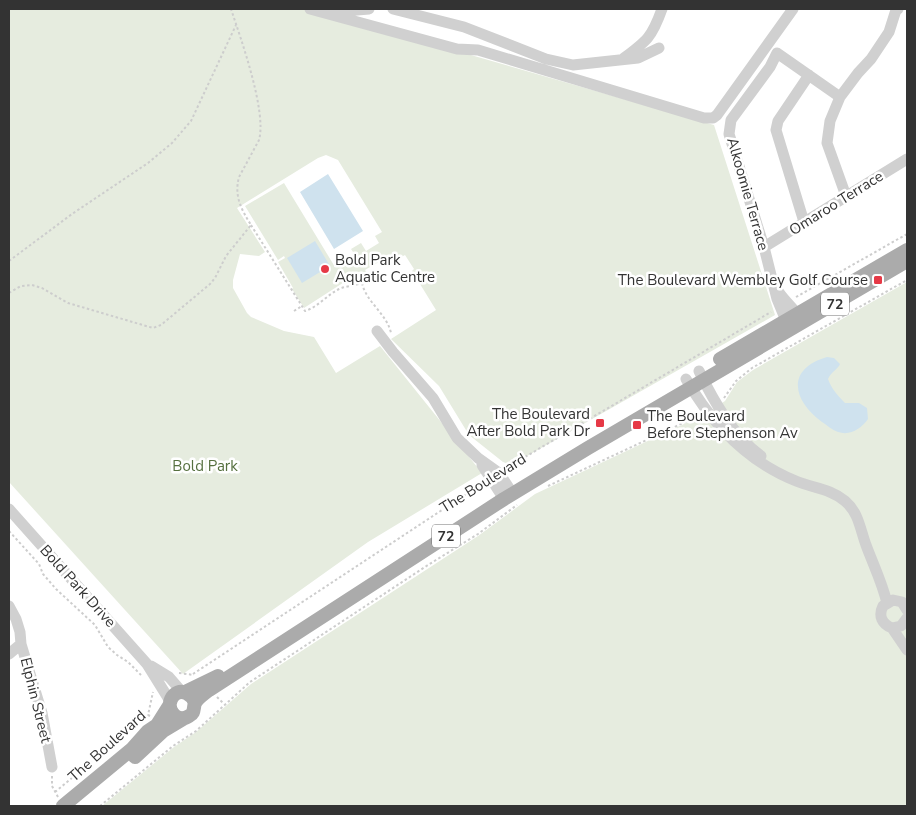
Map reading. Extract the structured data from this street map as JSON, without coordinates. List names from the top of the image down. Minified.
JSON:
{"streets":{"main road":["72","The Boulevard"],"street":["Alkoomie Terrace","Omaroo Terrace","Bold Park Drive","Elphin Street"]},"crossings":[["Alkoomie Terrace","Omaroo Terrace"],["Alkoomie Terrace","The Boulevard"],["The Boulevard","Bold Park Drive"]],"parks":["Bold Park"],"places":{"other":["Bold Park Aquatic Centre"],"transit":["The Boulevard Wembley Golf Course","The Boulevard After Bold Park Dr","The Boulevard Before Stephenson Av"]}}
